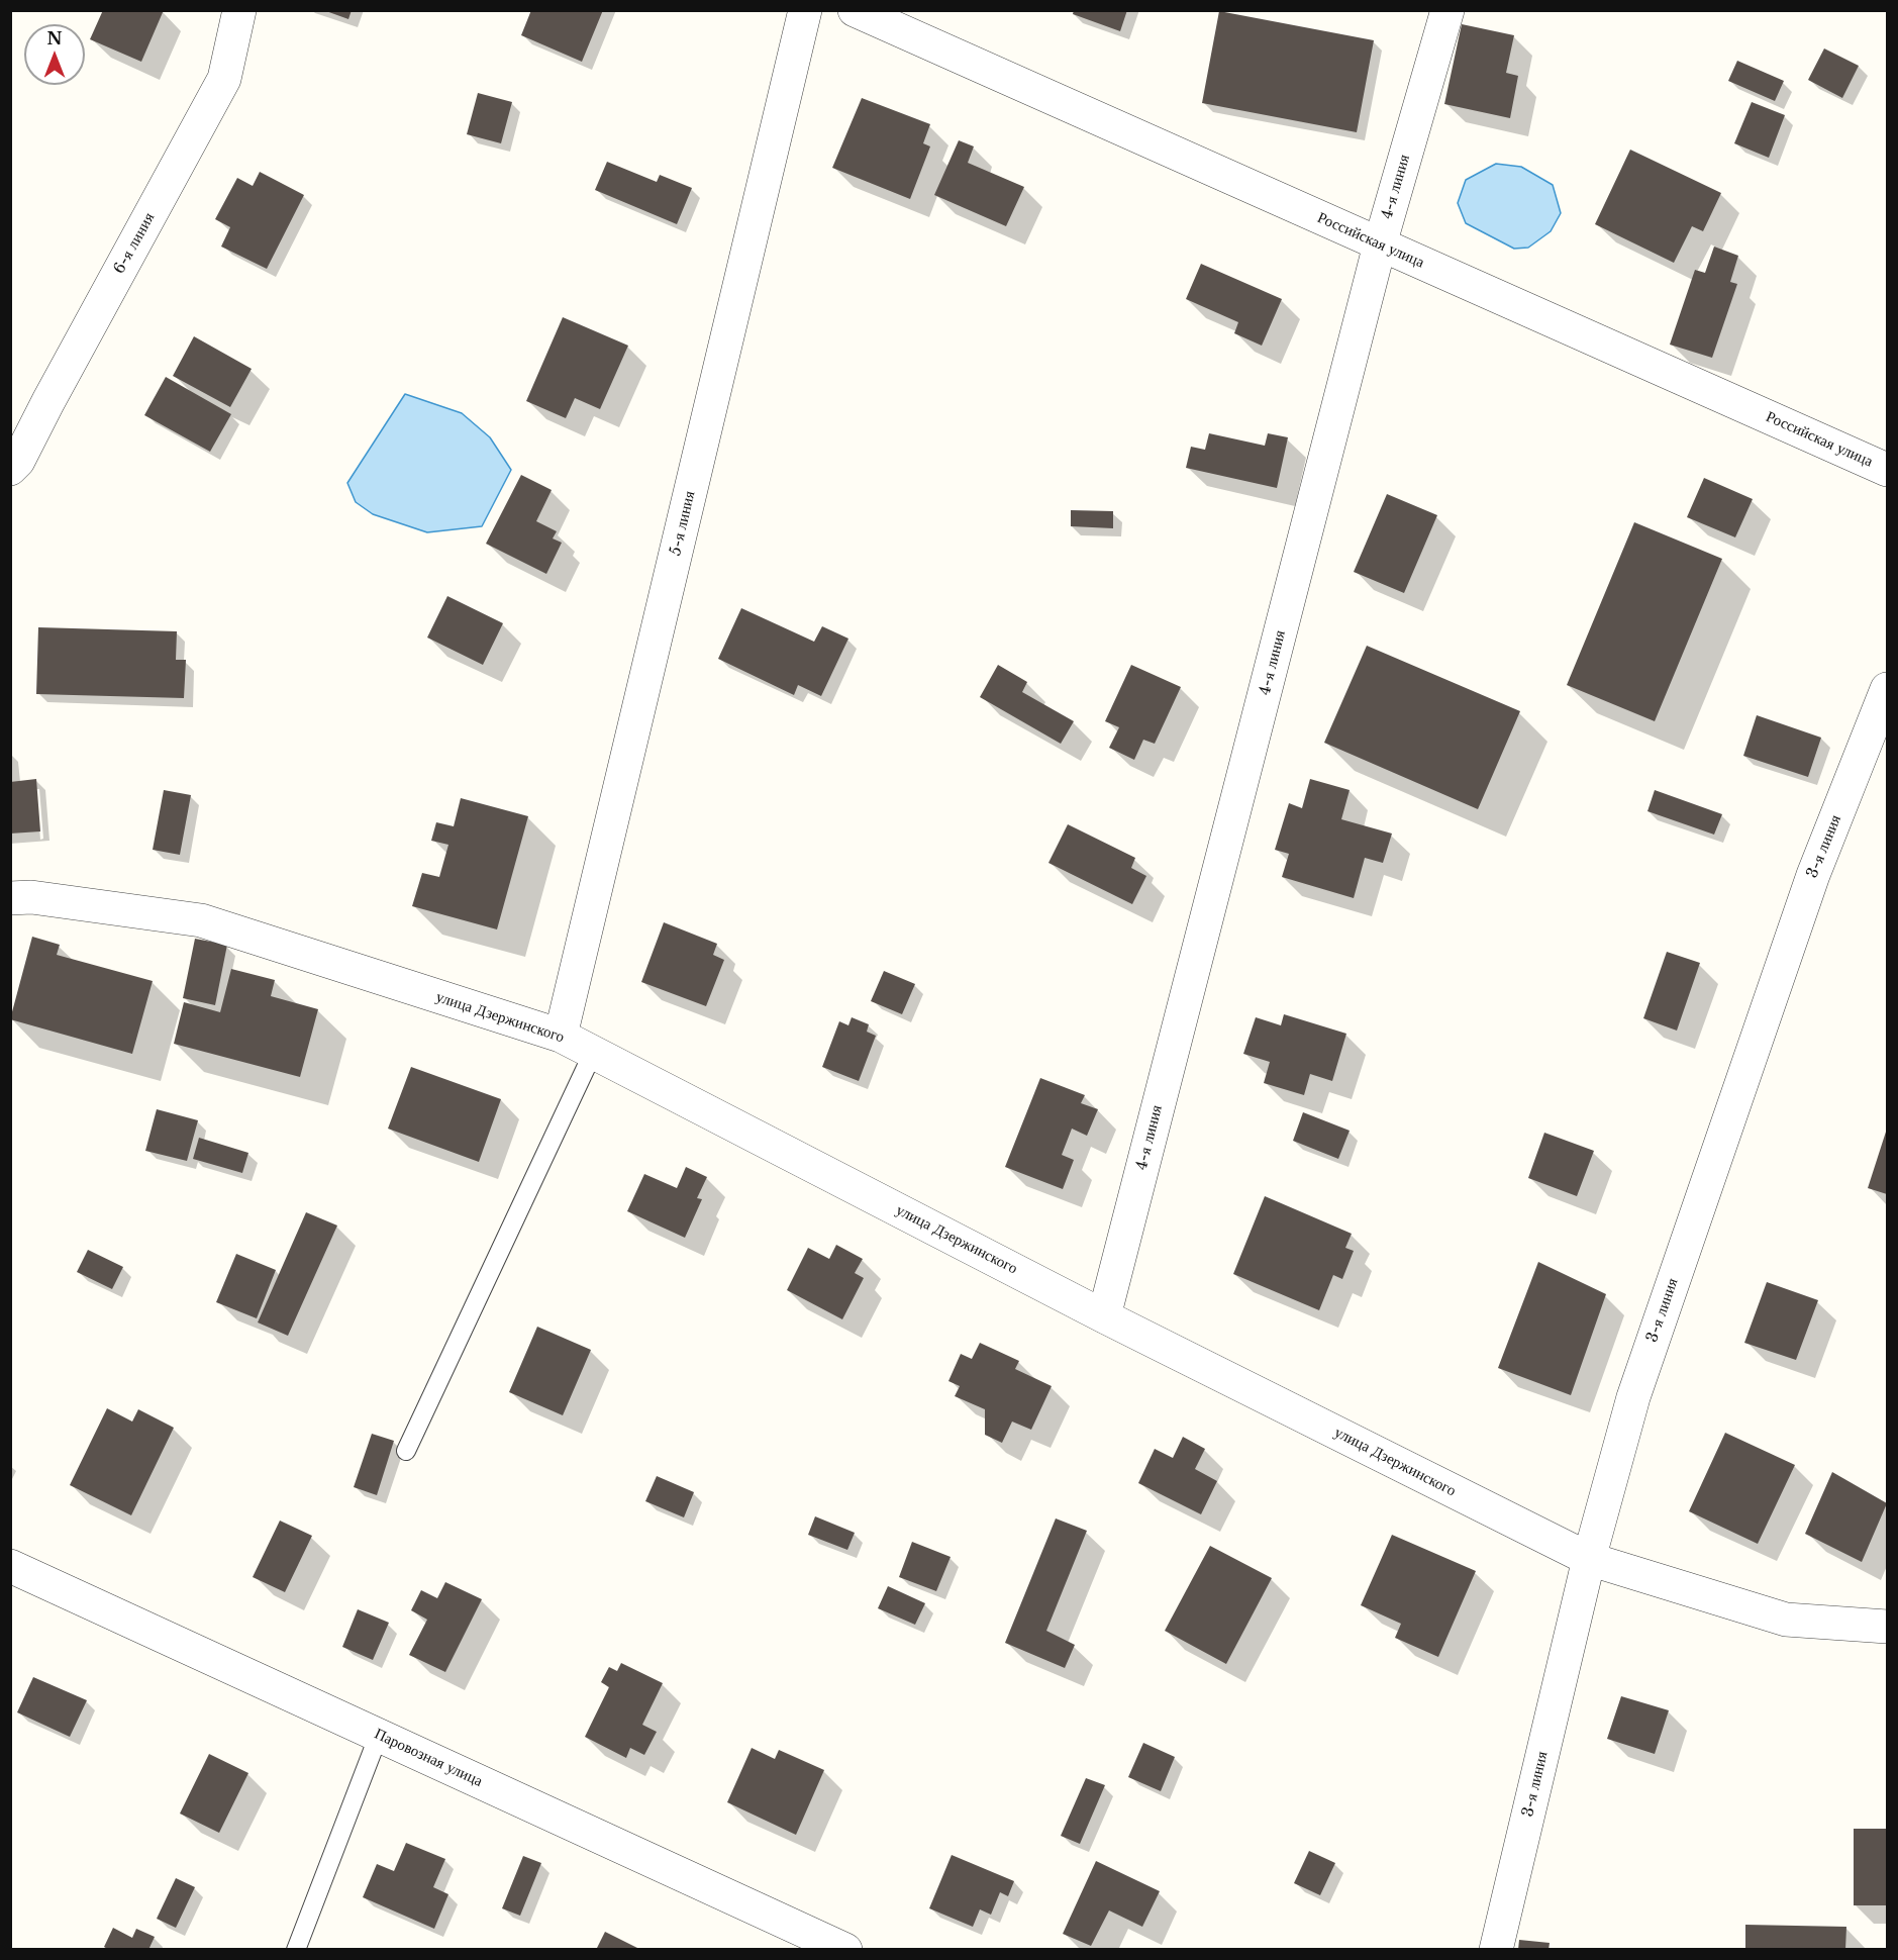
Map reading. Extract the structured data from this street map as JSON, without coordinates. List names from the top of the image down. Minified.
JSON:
{"streets":{"street":["4-я линия","Российская улица","6-я линия","5-я линия","3-я линия","улица Дзержинского","Паровозная улица"]},"crossings":[["4-я линия","Российская улица"],["4-я линия","улица Дзержинского"],["5-я линия","улица Дзержинского"],["3-я линия","улица Дзержинского"]],"north":"top"}
